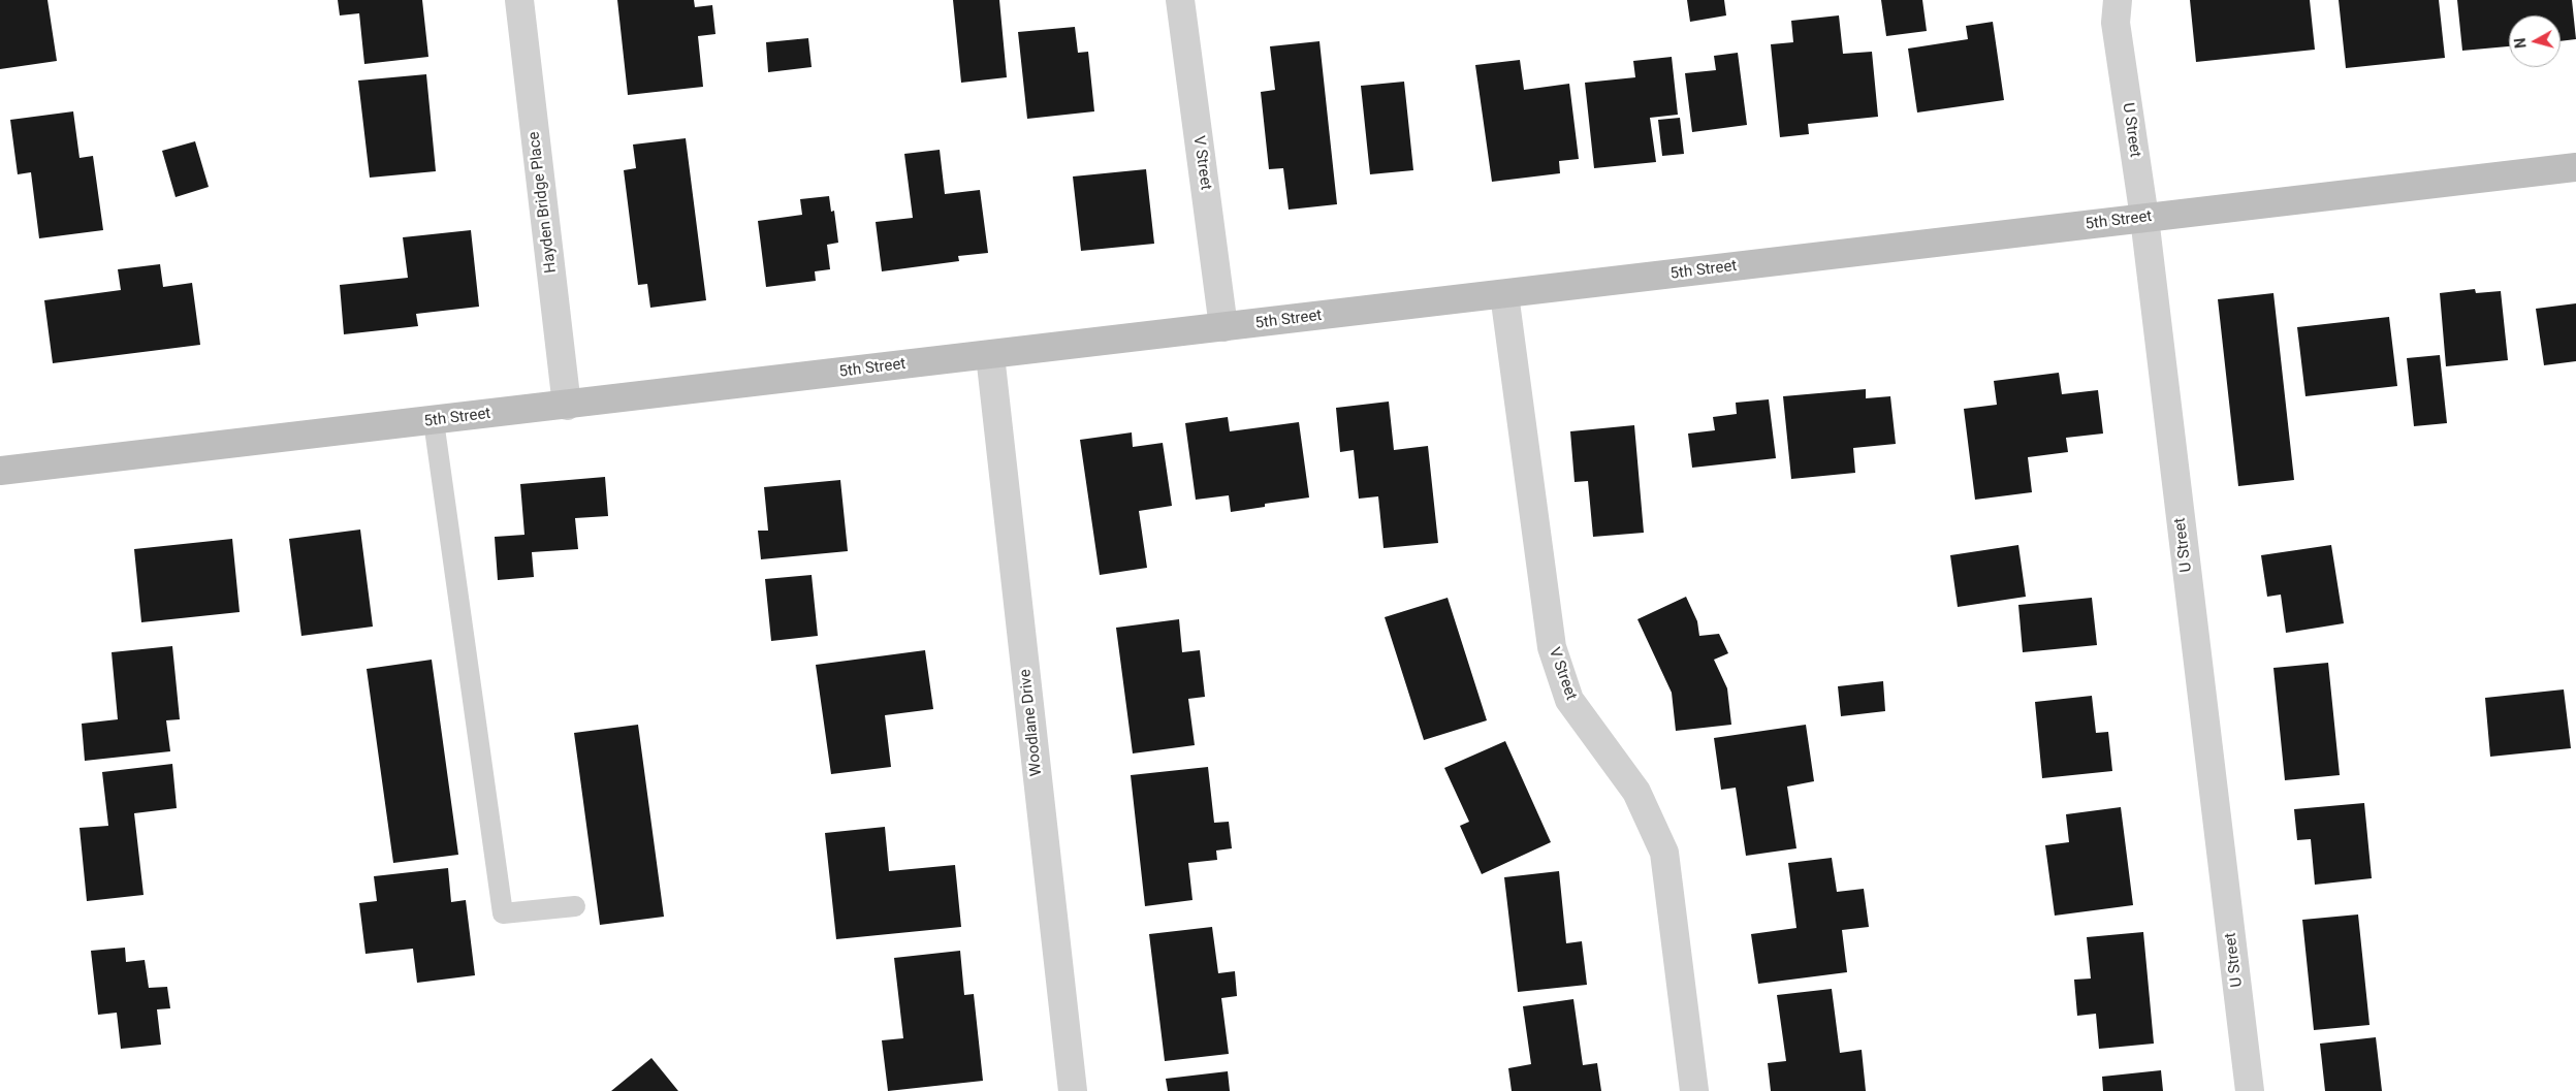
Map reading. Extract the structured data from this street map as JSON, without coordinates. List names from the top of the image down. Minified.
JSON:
{"streets":{"main road":["5th Street"],"street":["U Street","V Street","Hayden Bridge Place","Woodlane Drive"]},"crossings":[["U Street","5th Street"],["V Street","5th Street"],["Hayden Bridge Place","5th Street"],["5th Street","Woodlane Drive"]],"north":"left"}
